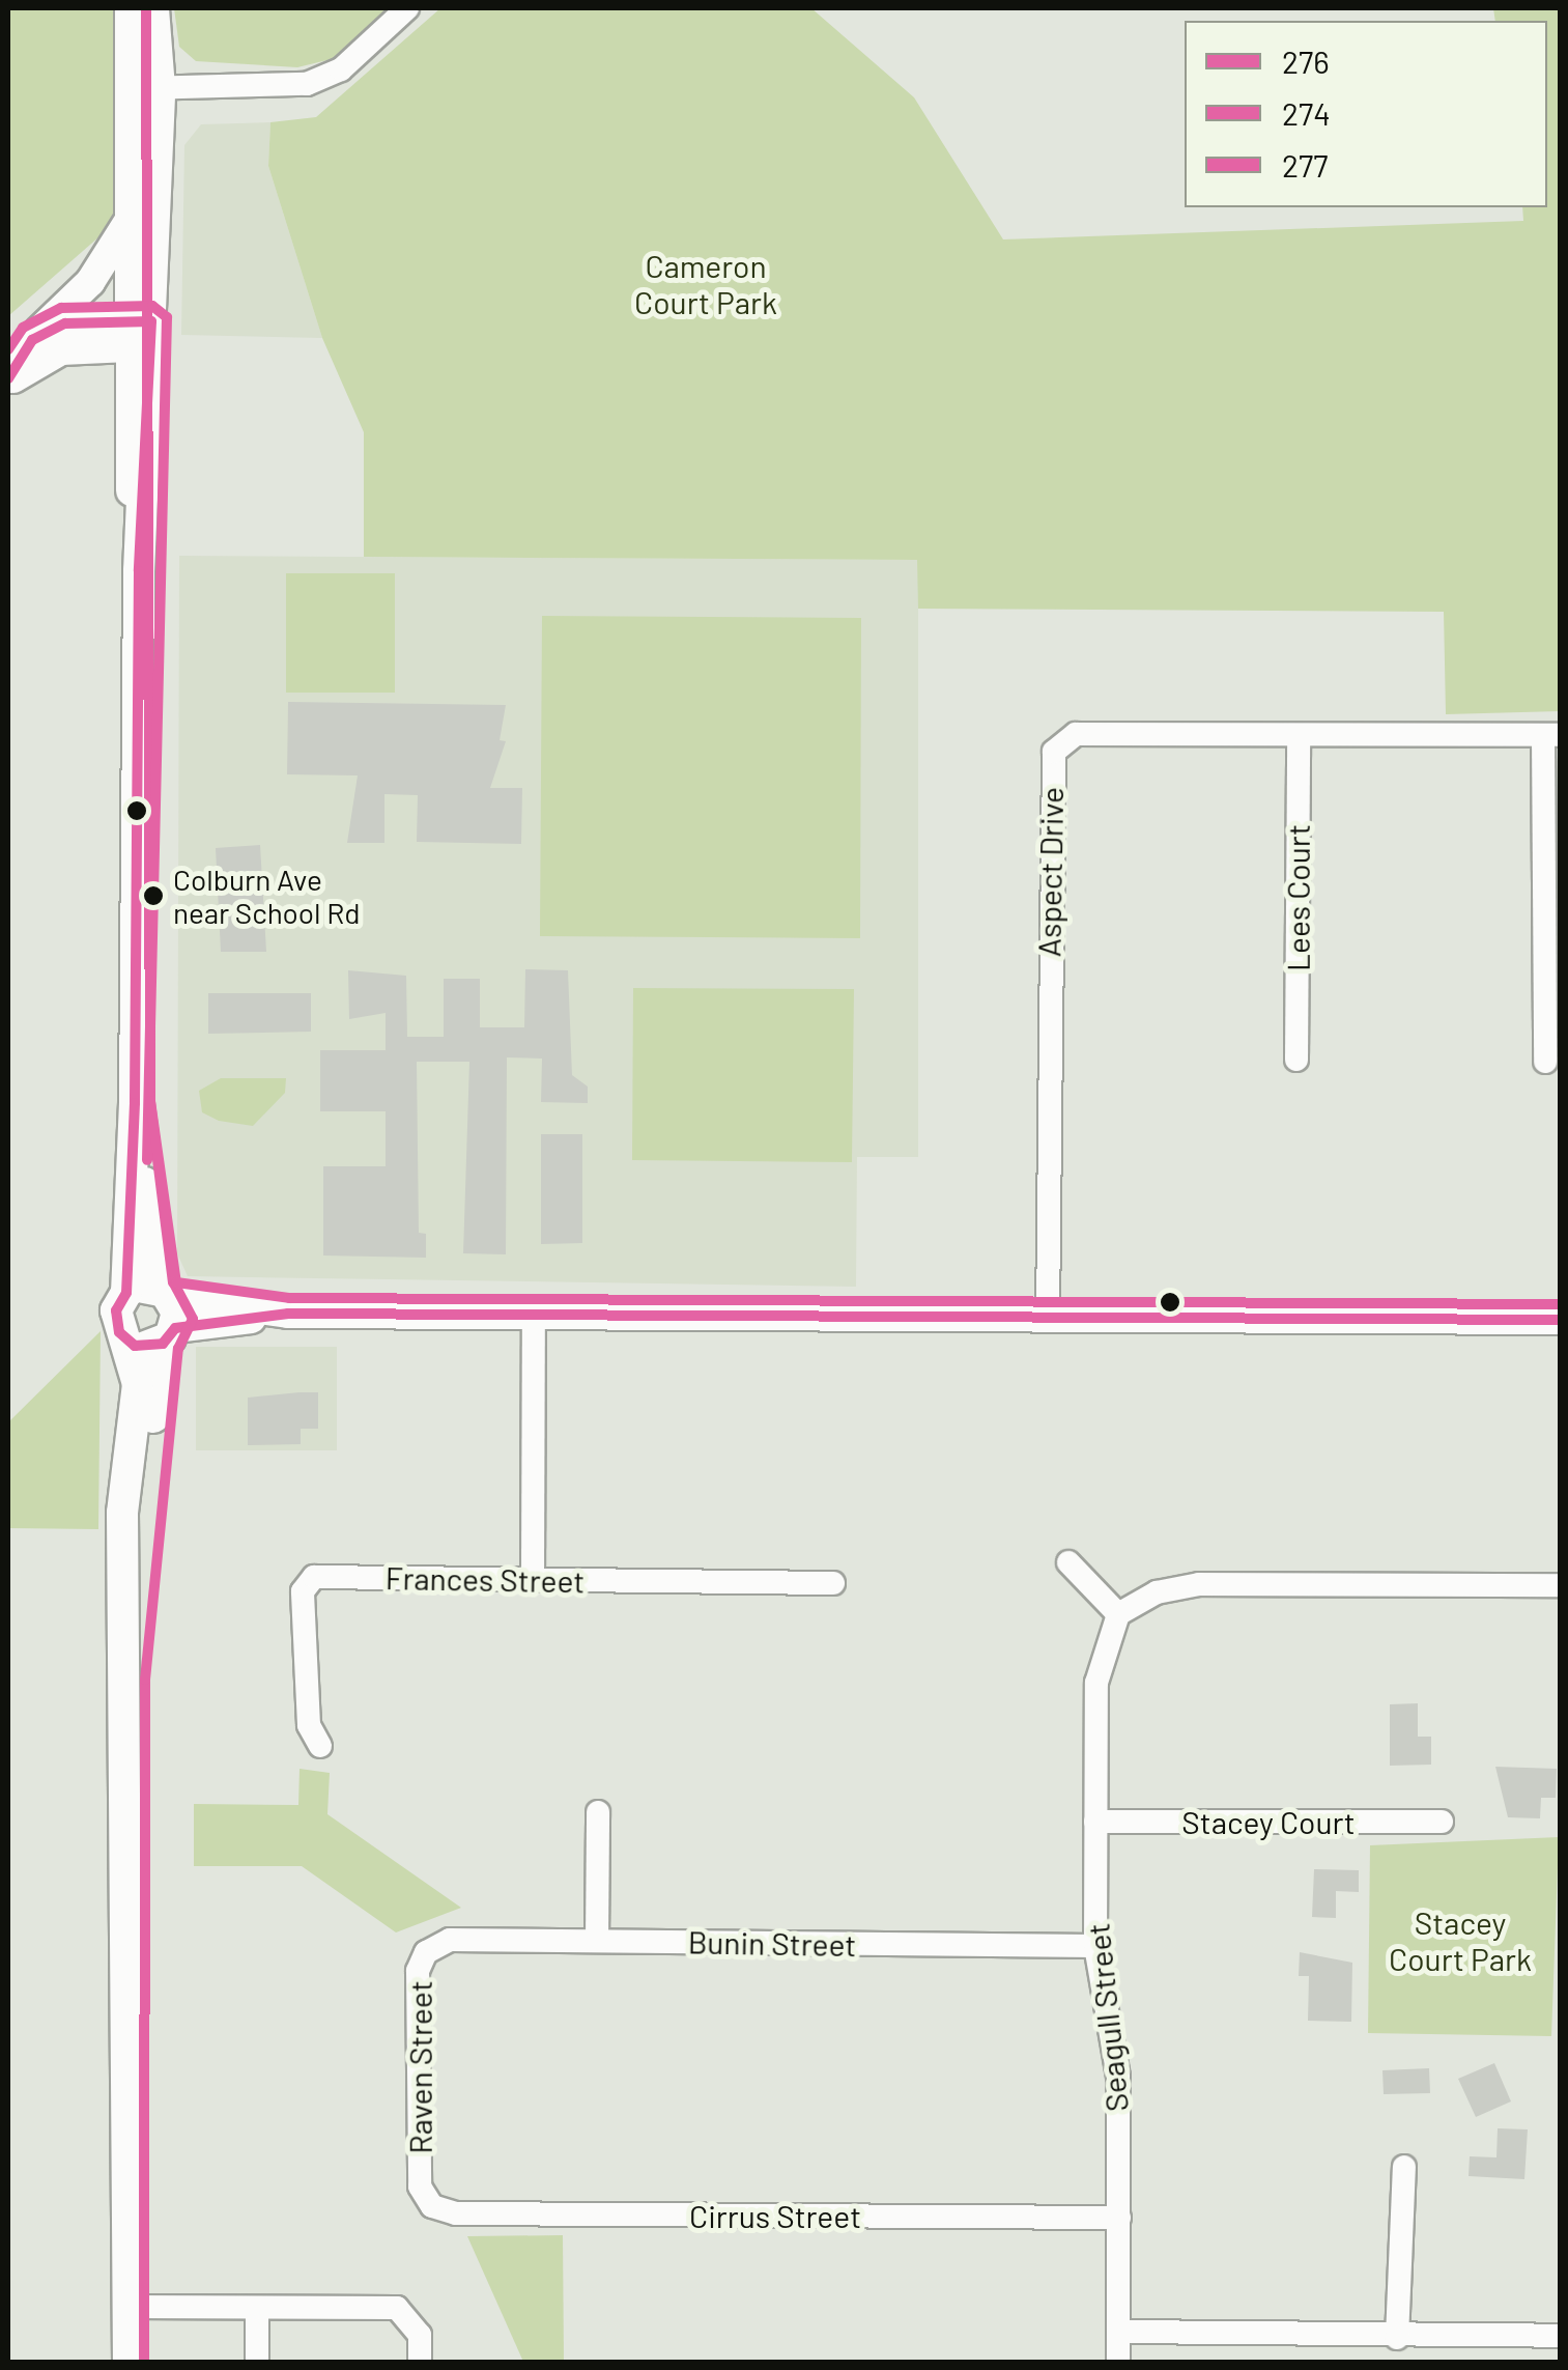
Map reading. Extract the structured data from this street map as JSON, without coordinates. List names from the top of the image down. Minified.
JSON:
{"streets":{"street":["Aspect Drive","Lees Court","Frances Street","Stacey Court","Bunin Street","Seagull Street","Raven Street","Cirrus Street"]},"crossings":[["Aspect Drive","Lees Court"],["Stacey Court","Seagull Street"],["Bunin Street","Seagull Street"],["Bunin Street","Raven Street"],["Seagull Street","Cirrus Street"],["Raven Street","Cirrus Street"]],"parks":["Cameron Court Park","Stacey Court Park"],"places":["Colburn Ave near School Rd"],"lines":["transit line 274","transit line 277","transit line 276"],"legend":["276","274","277"]}
